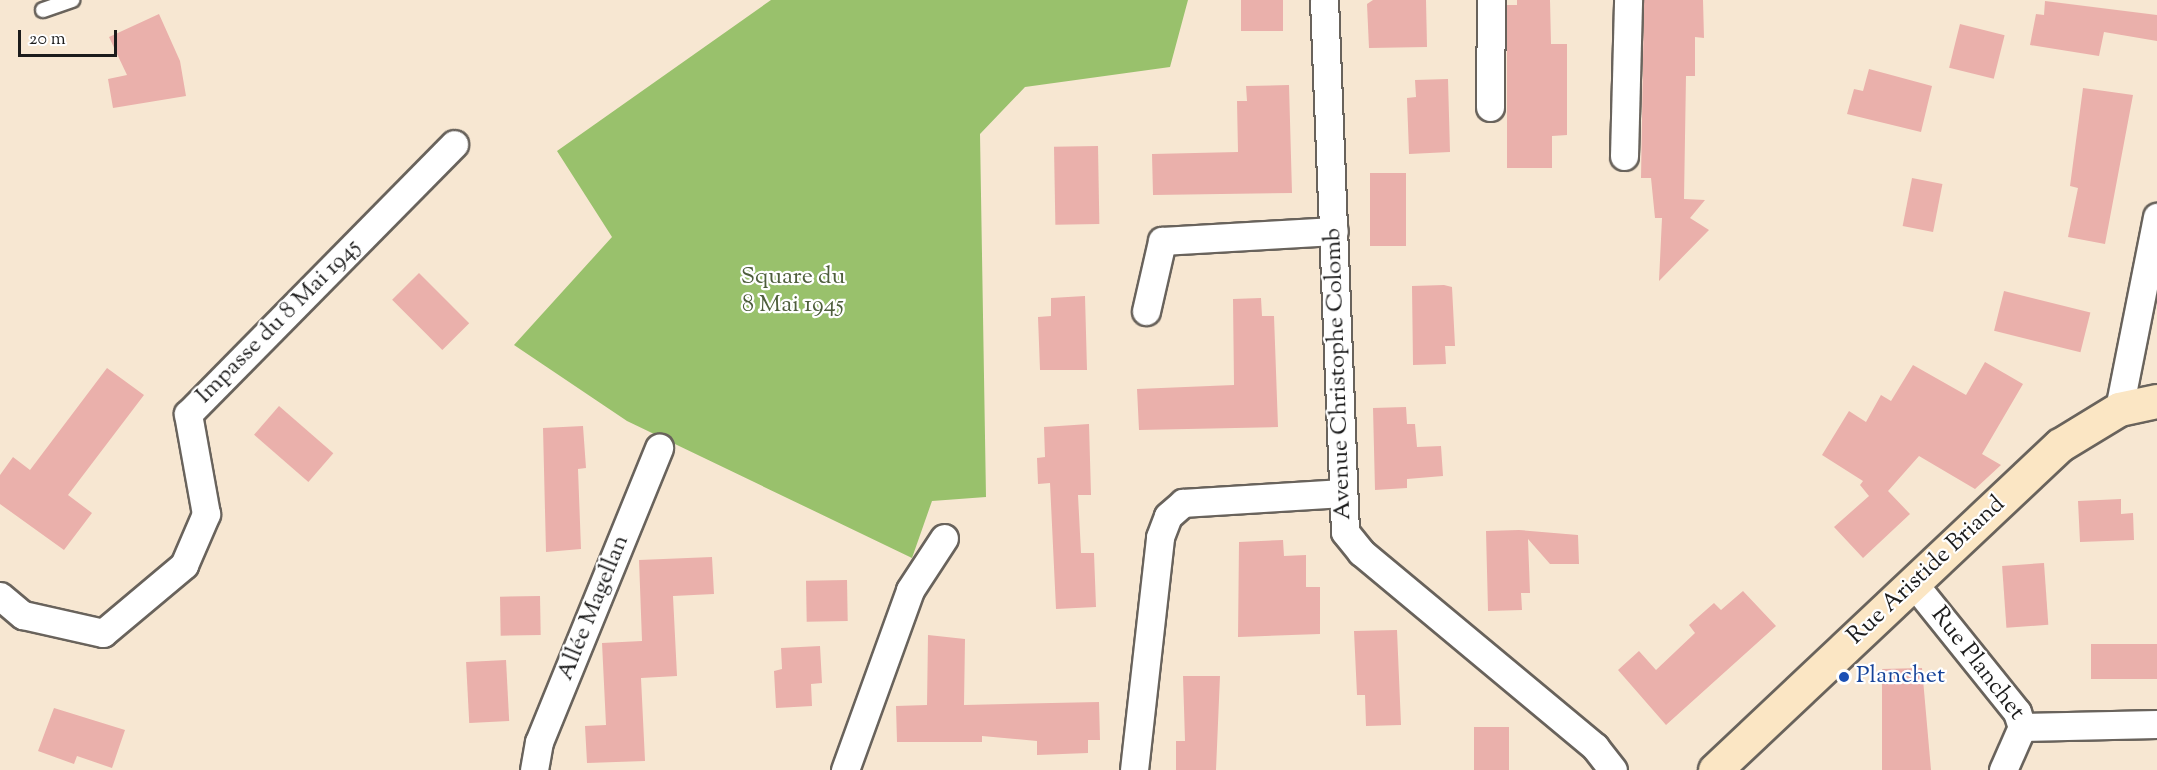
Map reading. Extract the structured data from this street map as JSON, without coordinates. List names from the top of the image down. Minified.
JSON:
{"streets":{"street":["Impasse du 8 Mai 1945","Avenue Christophe Colomb","Rue Aristide Briand","Allée Magellan","Rue Planchet"]},"crossings":[["Rue Aristide Briand","Rue Planchet"]],"parks":["Square du 8 Mai 1945"],"places":["Planchet"],"scale_bar":"20 m"}
